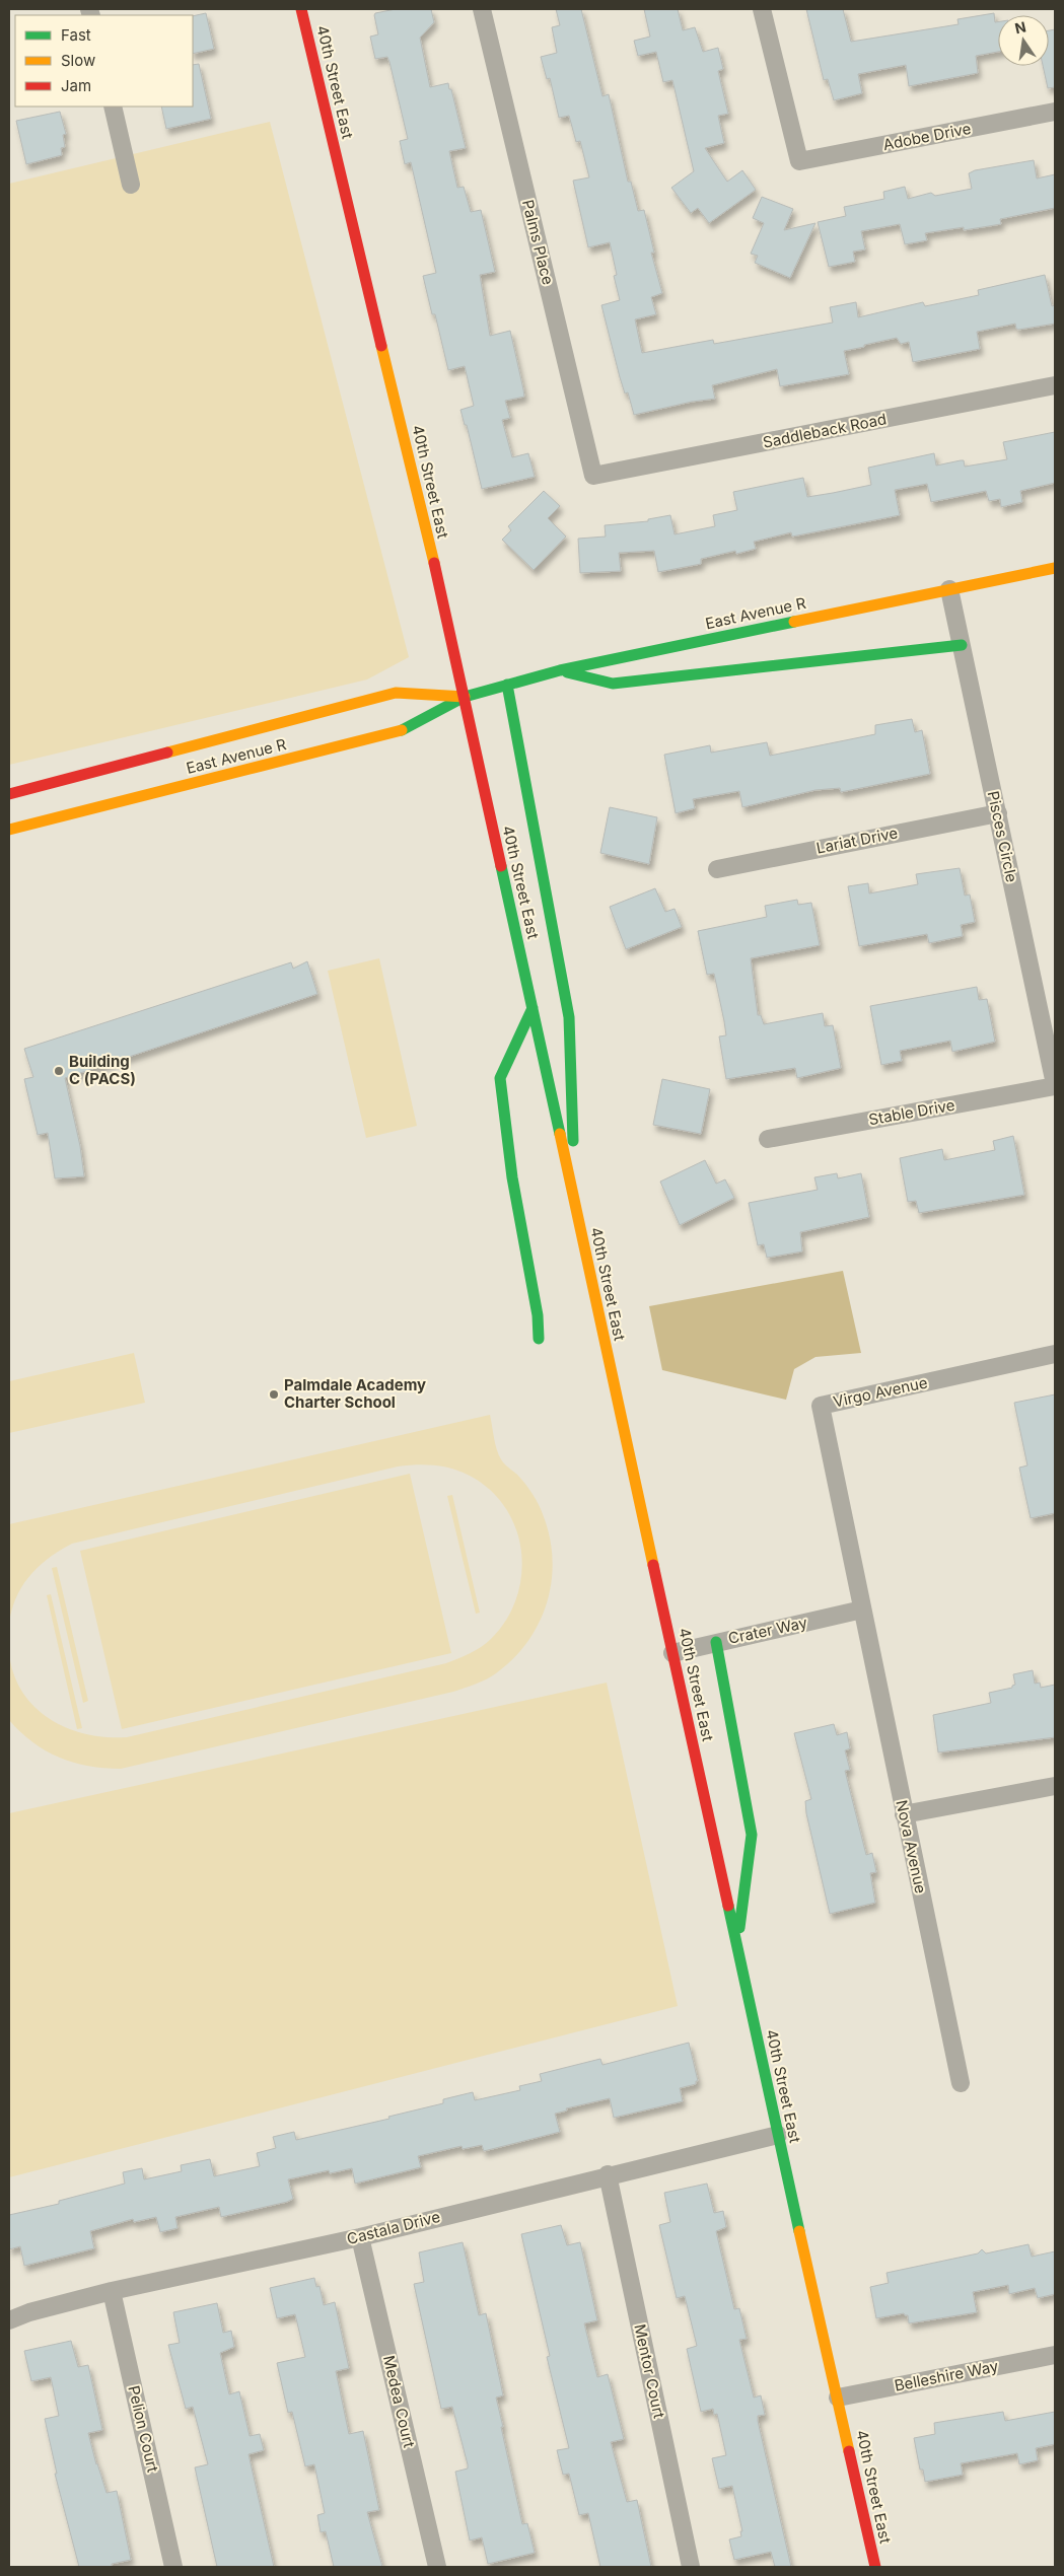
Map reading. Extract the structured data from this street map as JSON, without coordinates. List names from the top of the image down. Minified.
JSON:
{"streets":{"main road":["40th Street East","East Avenue R"],"street":["Adobe Drive","Palms Place","Saddleback Road","Pisces Circle","Lariat Drive","Stable Drive","Virgo Avenue","Crater Way","Nova Avenue","Castala Drive","Mentor Court","Belleshire Way","Medea Court","Pelion Court"]},"crossings":[["40th Street East","East Avenue R"],["40th Street East","Crater Way"],["40th Street East","Castala Drive"],["40th Street East","Belleshire Way"],["Palms Place","Saddleback Road"],["East Avenue R","Pisces Circle"],["Pisces Circle","Lariat Drive"],["Pisces Circle","Stable Drive"],["Virgo Avenue","Crater Way"],["Virgo Avenue","Nova Avenue"],["Crater Way","Nova Avenue"],["Castala Drive","Mentor Court"],["Castala Drive","Medea Court"],["Castala Drive","Pelion Court"]],"places":["Building C (PACS)","Palmdale Academy Charter School"],"legend":["Fast","Slow","Jam"],"north":"top"}
